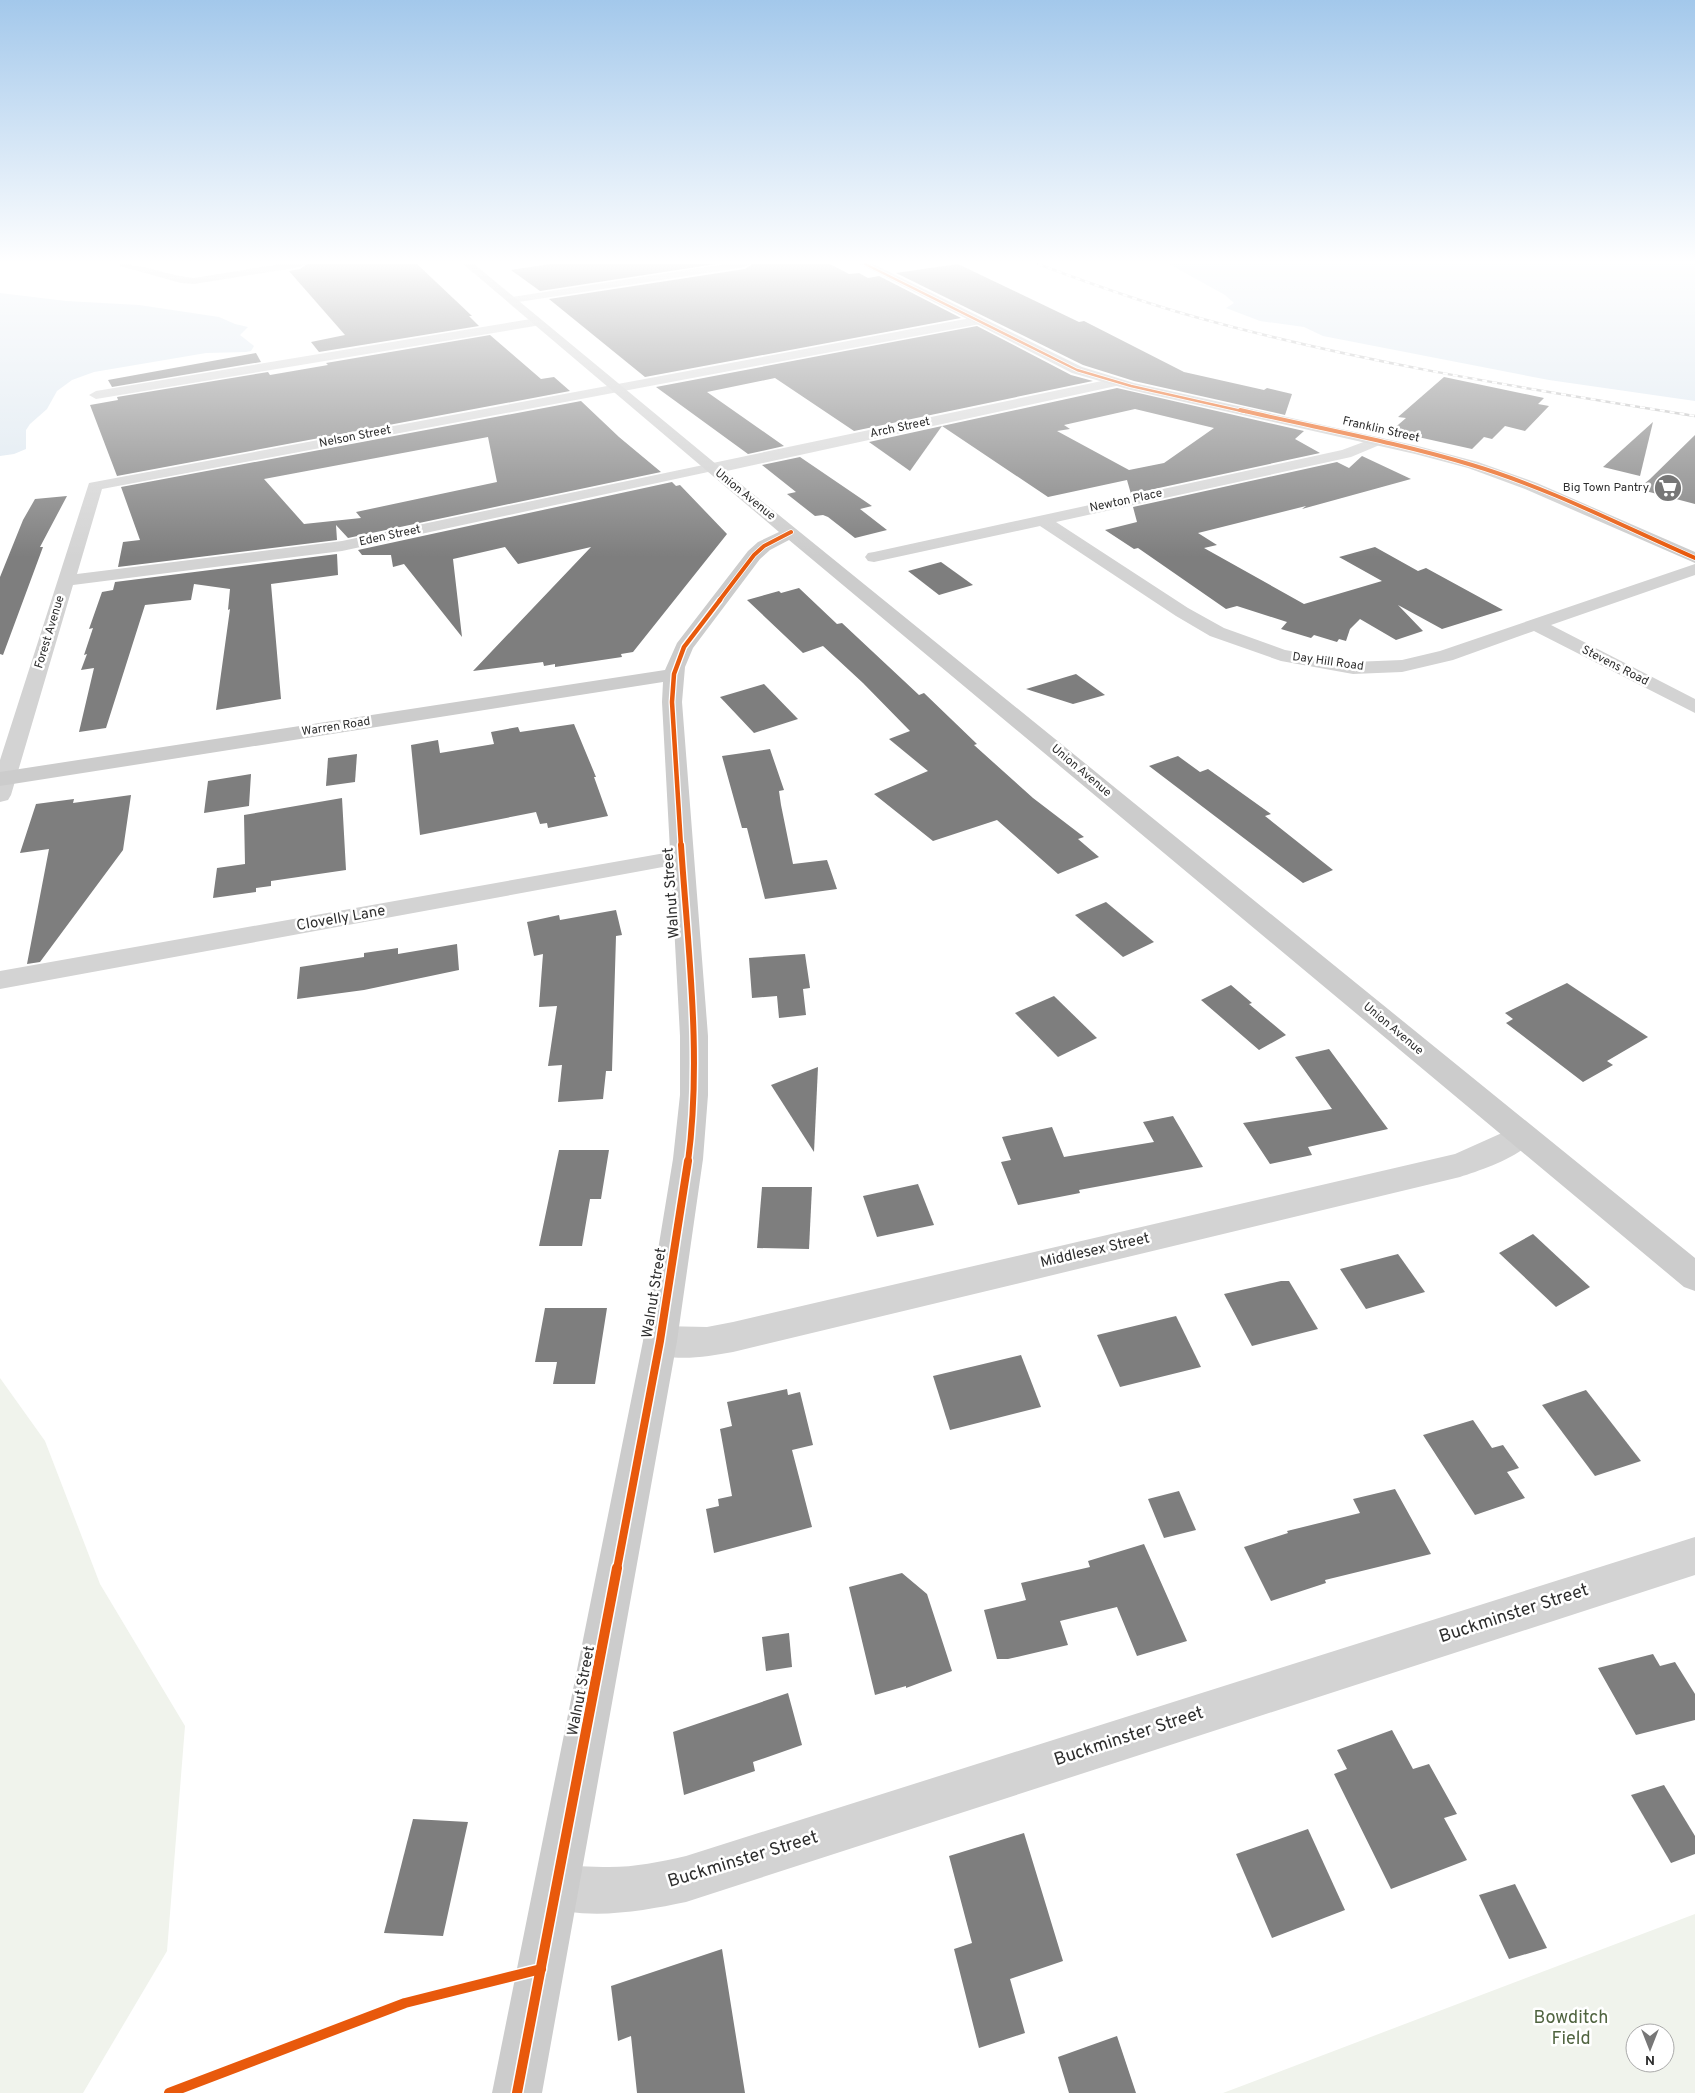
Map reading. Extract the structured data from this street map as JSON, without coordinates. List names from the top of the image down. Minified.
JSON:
{"streets":{"street":["Arch Street","Franklin Street","Nelson Street","Union Avenue","Newton Place","Eden Street","Forest Avenue","Day Hill Road","Stevens Road","Warren Road","Walnut Street","Clovelly Lane","Middlesex Street","Buckminster Street"]},"crossings":[["Arch Street","Franklin Street"],["Arch Street","Union Avenue"],["Arch Street","Eden Street"],["Franklin Street","Newton Place"],["Nelson Street","Union Avenue"],["Nelson Street","Forest Avenue"],["Union Avenue","Eden Street"],["Union Avenue","Walnut Street"],["Union Avenue","Middlesex Street"],["Newton Place","Day Hill Road"],["Eden Street","Forest Avenue"],["Forest Avenue","Warren Road"],["Day Hill Road","Stevens Road"],["Warren Road","Walnut Street"],["Walnut Street","Clovelly Lane"],["Walnut Street","Middlesex Street"],["Walnut Street","Buckminster Street"]],"parks":["Bowditch Field"],"places":{"supermarket":["Big Town Pantry"]},"north":"bottom"}
